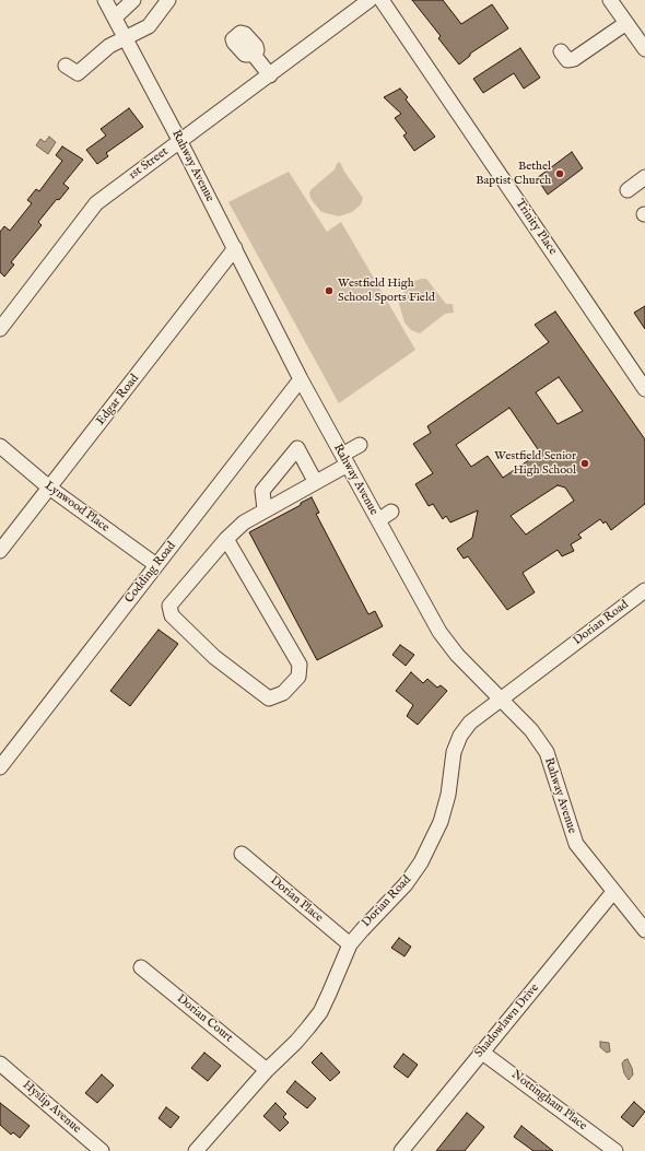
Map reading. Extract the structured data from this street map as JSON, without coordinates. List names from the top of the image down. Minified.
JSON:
{"streets":{"street":["1st Street","Rahway Avenue","Trinity Place","Edgar Road","Lynwood Place","Codding Road","Dorian Road","Dorian Place","Dorian Court","Shadowlawn Drive","Nottingham Place","Hyslip Avenue"]},"crossings":[["1st Street","Rahway Avenue"],["Rahway Avenue","Edgar Road"],["Rahway Avenue","Codding Road"],["Rahway Avenue","Dorian Road"],["Rahway Avenue","Shadowlawn Drive"],["Edgar Road","Lynwood Place"],["Lynwood Place","Codding Road"],["Dorian Road","Dorian Place"],["Dorian Road","Dorian Court"],["Shadowlawn Drive","Nottingham Place"]],"places":["Bethel Baptist Church","Westfield High School Sports Field","Westfield Senior High School"]}
